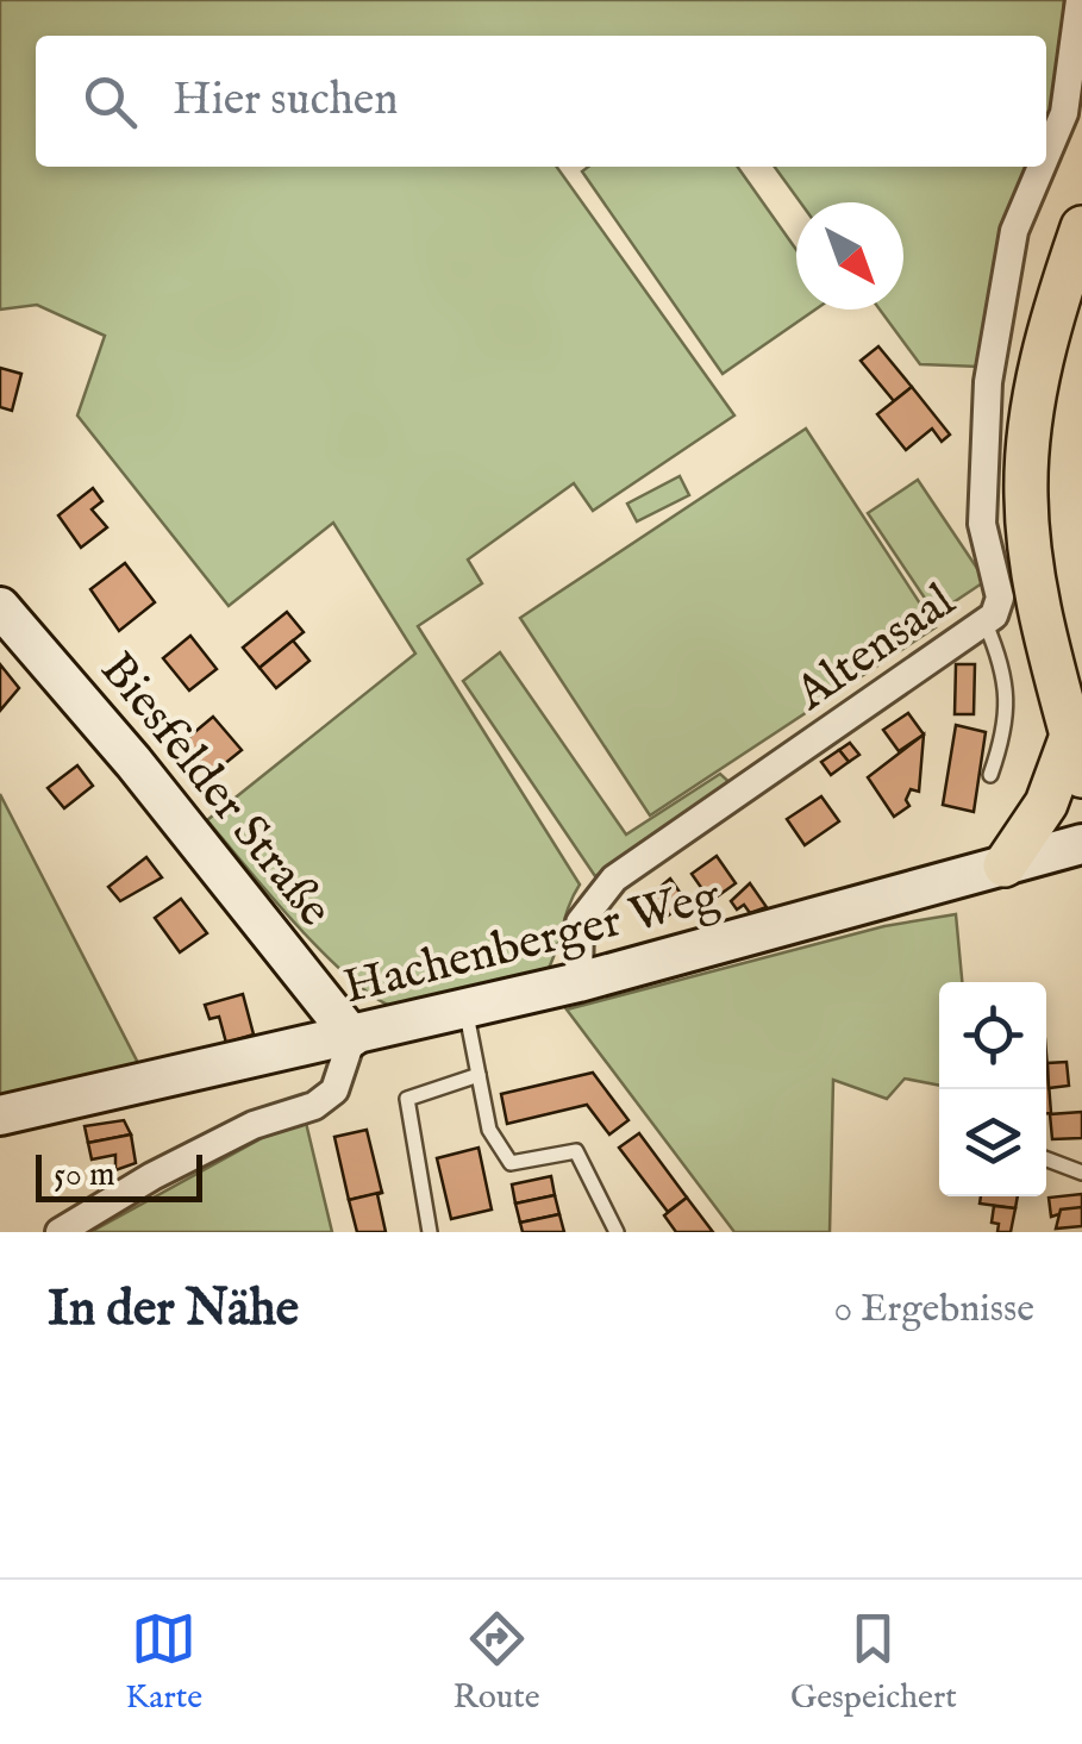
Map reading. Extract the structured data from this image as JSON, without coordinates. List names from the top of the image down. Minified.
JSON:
{"streets":{"street":["Altensaal","Biesfelder Straße","Hachenberger Weg"]},"crossings":[["Altensaal","Hachenberger Weg"],["Biesfelder Straße","Hachenberger Weg"]],"scale_bar":"50 m","north":"bottom right","page":{"search":"Hier suchen","scale":"50 m","heading":["In der Nähe","0 Ergebnisse"],"nav":["Karte","Route","Gespeichert"]}}
